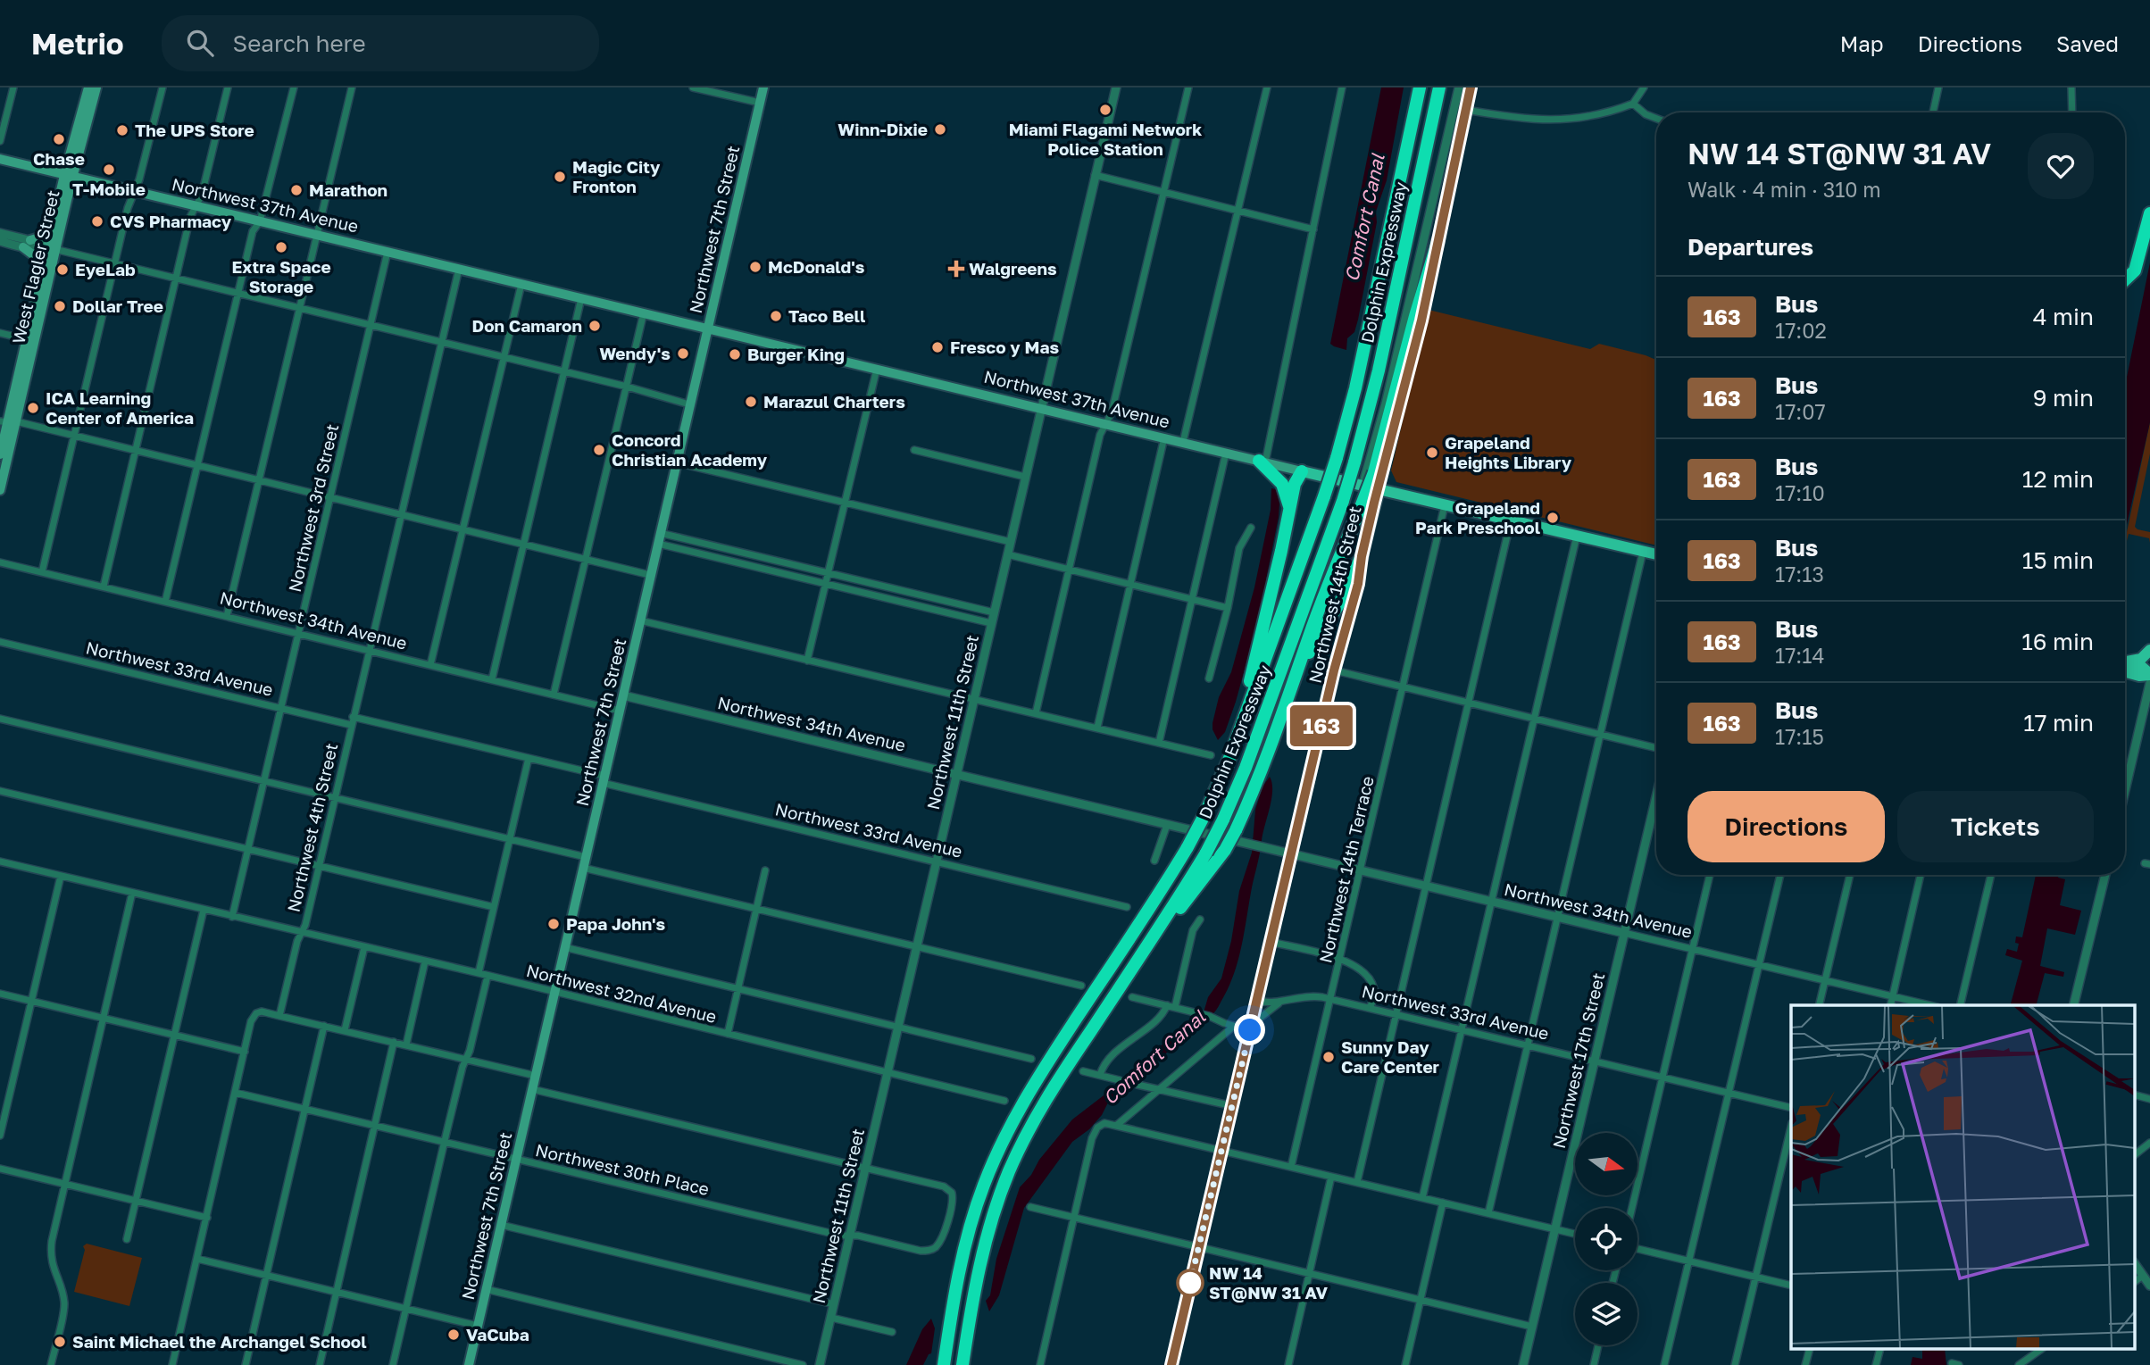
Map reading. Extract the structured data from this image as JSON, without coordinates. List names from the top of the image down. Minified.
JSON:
{"streets":{"highway":["Dolphin Expressway"],"main road":["Northwest 37th Avenue","Northwest 7th Street","West Flagler Street","Northwest 14th Street"],"street":["Northwest 3rd Street","Northwest 34th Avenue","Northwest 33rd Avenue","Northwest 11th Street","Northwest 4th Street","Northwest 14th Terrace","Northwest 32nd Avenue","Northwest 17th Street","Northwest 30th Place"]},"crossings":[["Northwest 37th Avenue","Northwest 7th Street"],["Northwest 37th Avenue","West Flagler Street"],["Northwest 37th Avenue","Northwest 3rd Street"],["Northwest 37th Avenue","Northwest 14th Street"],["Northwest 37th Avenue","Northwest 11th Street"],["Northwest 37th Avenue","Northwest 4th Street"],["Northwest 37th Avenue","Northwest 14th Terrace"],["Northwest 7th Street","Northwest 34th Avenue"],["Northwest 7th Street","Northwest 33rd Avenue"],["Northwest 7th Street","Northwest 32nd Avenue"],["Northwest 7th Street","Northwest 30th Place"],["Northwest 3rd Street","Northwest 34th Avenue"],["Northwest 3rd Street","Northwest 33rd Avenue"],["Northwest 3rd Street","Northwest 32nd Avenue"],["Northwest 14th Street","Northwest 34th Avenue"],["Northwest 34th Avenue","Northwest 11th Street"],["Northwest 34th Avenue","Northwest 4th Street"],["Northwest 34th Avenue","Northwest 14th Terrace"],["Northwest 34th Avenue","Northwest 17th Street"],["Northwest 33rd Avenue","Northwest 11th Street"],["Northwest 33rd Avenue","Northwest 4th Street"],["Northwest 33rd Avenue","Northwest 14th Terrace"],["Northwest 33rd Avenue","Northwest 17th Street"],["Northwest 11th Street","Northwest 32nd Avenue"],["Northwest 11th Street","Northwest 30th Place"],["Northwest 4th Street","Northwest 32nd Avenue"]],"water":["Comfort Canal"],"places":{"other":["Miami Flagami Network Police Station","Winn-Dixie","The UPS Store","Chase","T-Mobile","Magic City Fronton","Marathon","CVS Pharmacy","Extra Space Storage","McDonald's","EyeLab","Dollar Tree","Taco Bell","Don Camaron","Fresco y Mas","Wendy's","Burger King","Marazul Charters","ICA Learning Center of America","Concord Christian Academy","Grapeland Heights Library","Grapeland Park Preschool","Papa John's","Sunny Day Care Center","NW 14 ST@NW 31 AV","VaCuba","Saint Michael the Archangel School"],"health":["Walgreens"]},"lines":["bus line 163"],"north":"right","page":{"header":"Metrio","search":"Search here","nav":["Map","Directions","Saved"],"on_map":"163","heading":[["NW 14 ST@NW 31 AV","Walk · 4 min · 310 m"],"Departures"],"list":[{"mark":"163","name":"Bus","note":"17:02","value":"4 min"},{"mark":"163","name":"Bus","note":"17:07","value":"9 min"},{"mark":"163","name":"Bus","note":"17:10","value":"12 min"},{"mark":"163","name":"Bus","note":"17:13","value":"15 min"},{"mark":"163","name":"Bus","note":"17:14","value":"16 min"},{"mark":"163","name":"Bus","note":"17:15","value":"17 min"}],"buttons":["Directions","Tickets"]}}
